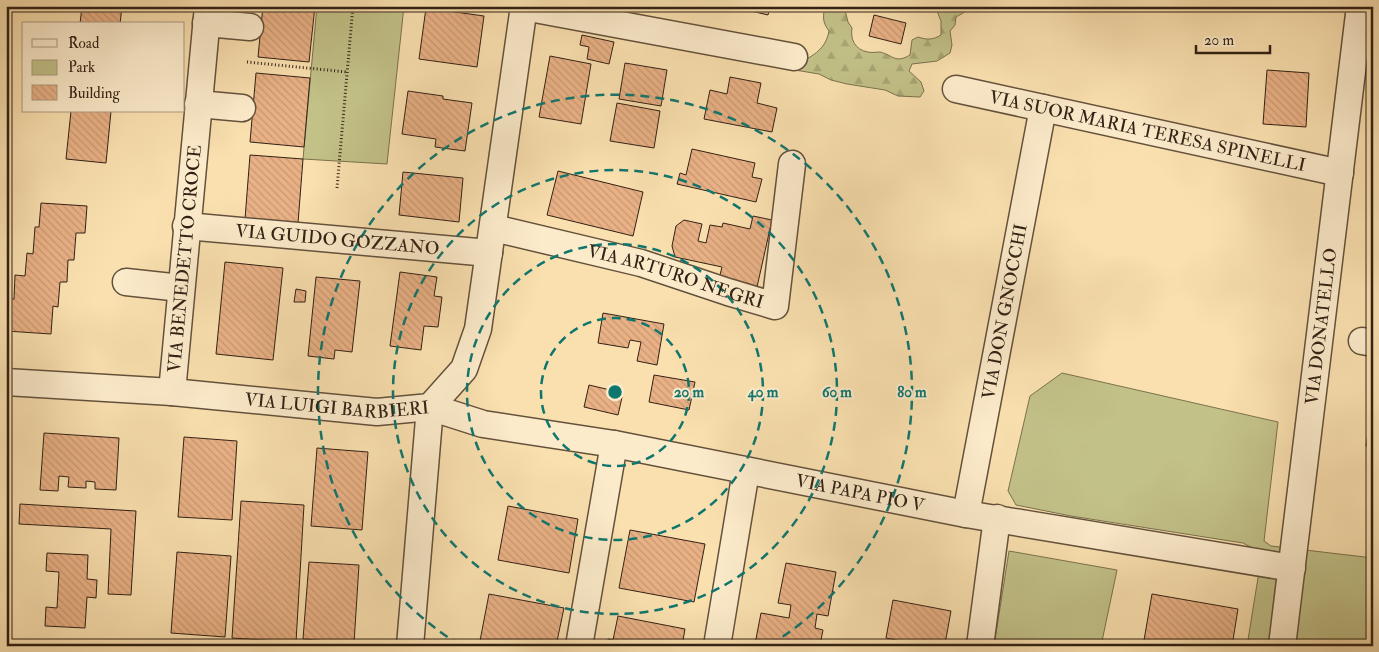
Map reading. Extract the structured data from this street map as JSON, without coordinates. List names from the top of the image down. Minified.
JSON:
{"streets":{"street":["VIA SUOR MARIA TERESA SPINELLI","VIA GUIDO GOZZANO","VIA BENEDETTO CROCE","VIA ARTURO NEGRI","VIA DON GNOCCHI","VIA DONATELLO","VIA LUIGI BARBIERI","VIA PAPA PIO V"]},"crossings":[["VIA SUOR MARIA TERESA SPINELLI","VIA DON GNOCCHI"],["VIA SUOR MARIA TERESA SPINELLI","VIA DONATELLO"],["VIA GUIDO GOZZANO","VIA BENEDETTO CROCE"],["VIA GUIDO GOZZANO","VIA LUIGI BARBIERI"],["VIA BENEDETTO CROCE","VIA LUIGI BARBIERI"],["VIA ARTURO NEGRI","VIA LUIGI BARBIERI"],["VIA DON GNOCCHI","VIA PAPA PIO V"],["VIA DONATELLO","VIA PAPA PIO V"],["VIA LUIGI BARBIERI","VIA PAPA PIO V"]],"legend":["Road","Park","Building"],"scale_bar":"20 m","rings":["20 m","40 m","60 m","80 m"]}
